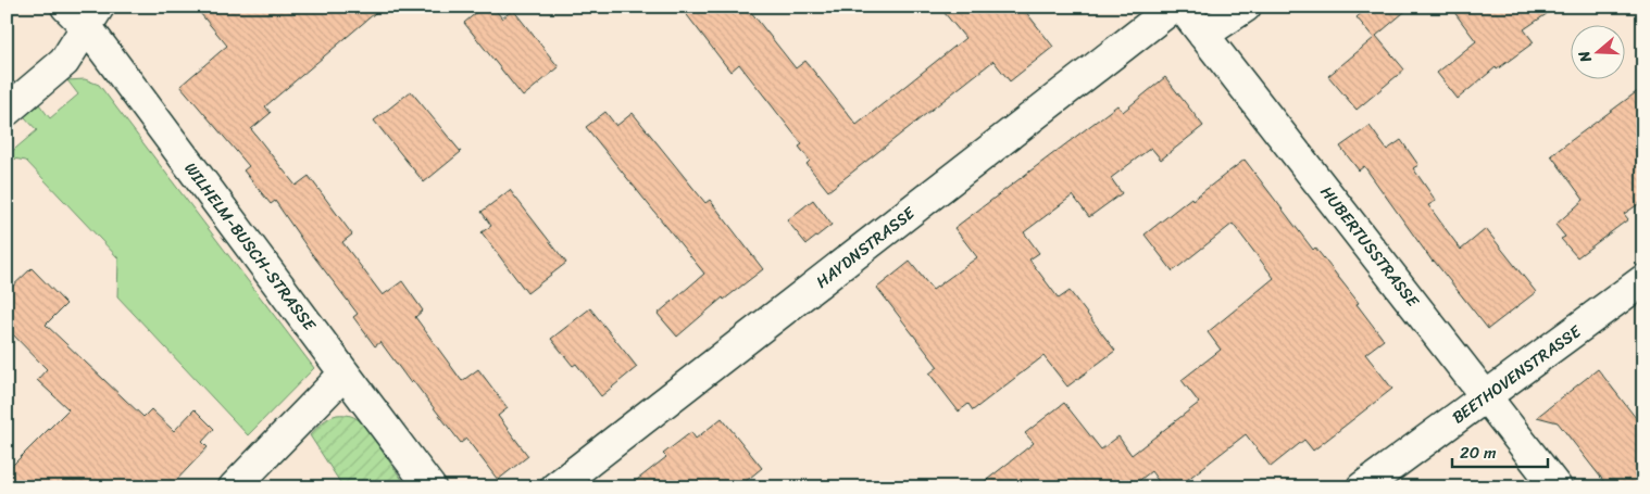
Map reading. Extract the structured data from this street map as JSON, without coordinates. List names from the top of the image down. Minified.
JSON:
{"streets":{"street":["WILHELM-BUSCH-STRASSE","HUBERTUSSTRASSE","HAYDNSTRASSE","BEETHOVENSTRASSE"]},"crossings":[["HUBERTUSSTRASSE","BEETHOVENSTRASSE"]],"scale_bar":"20 m","north":"left"}
